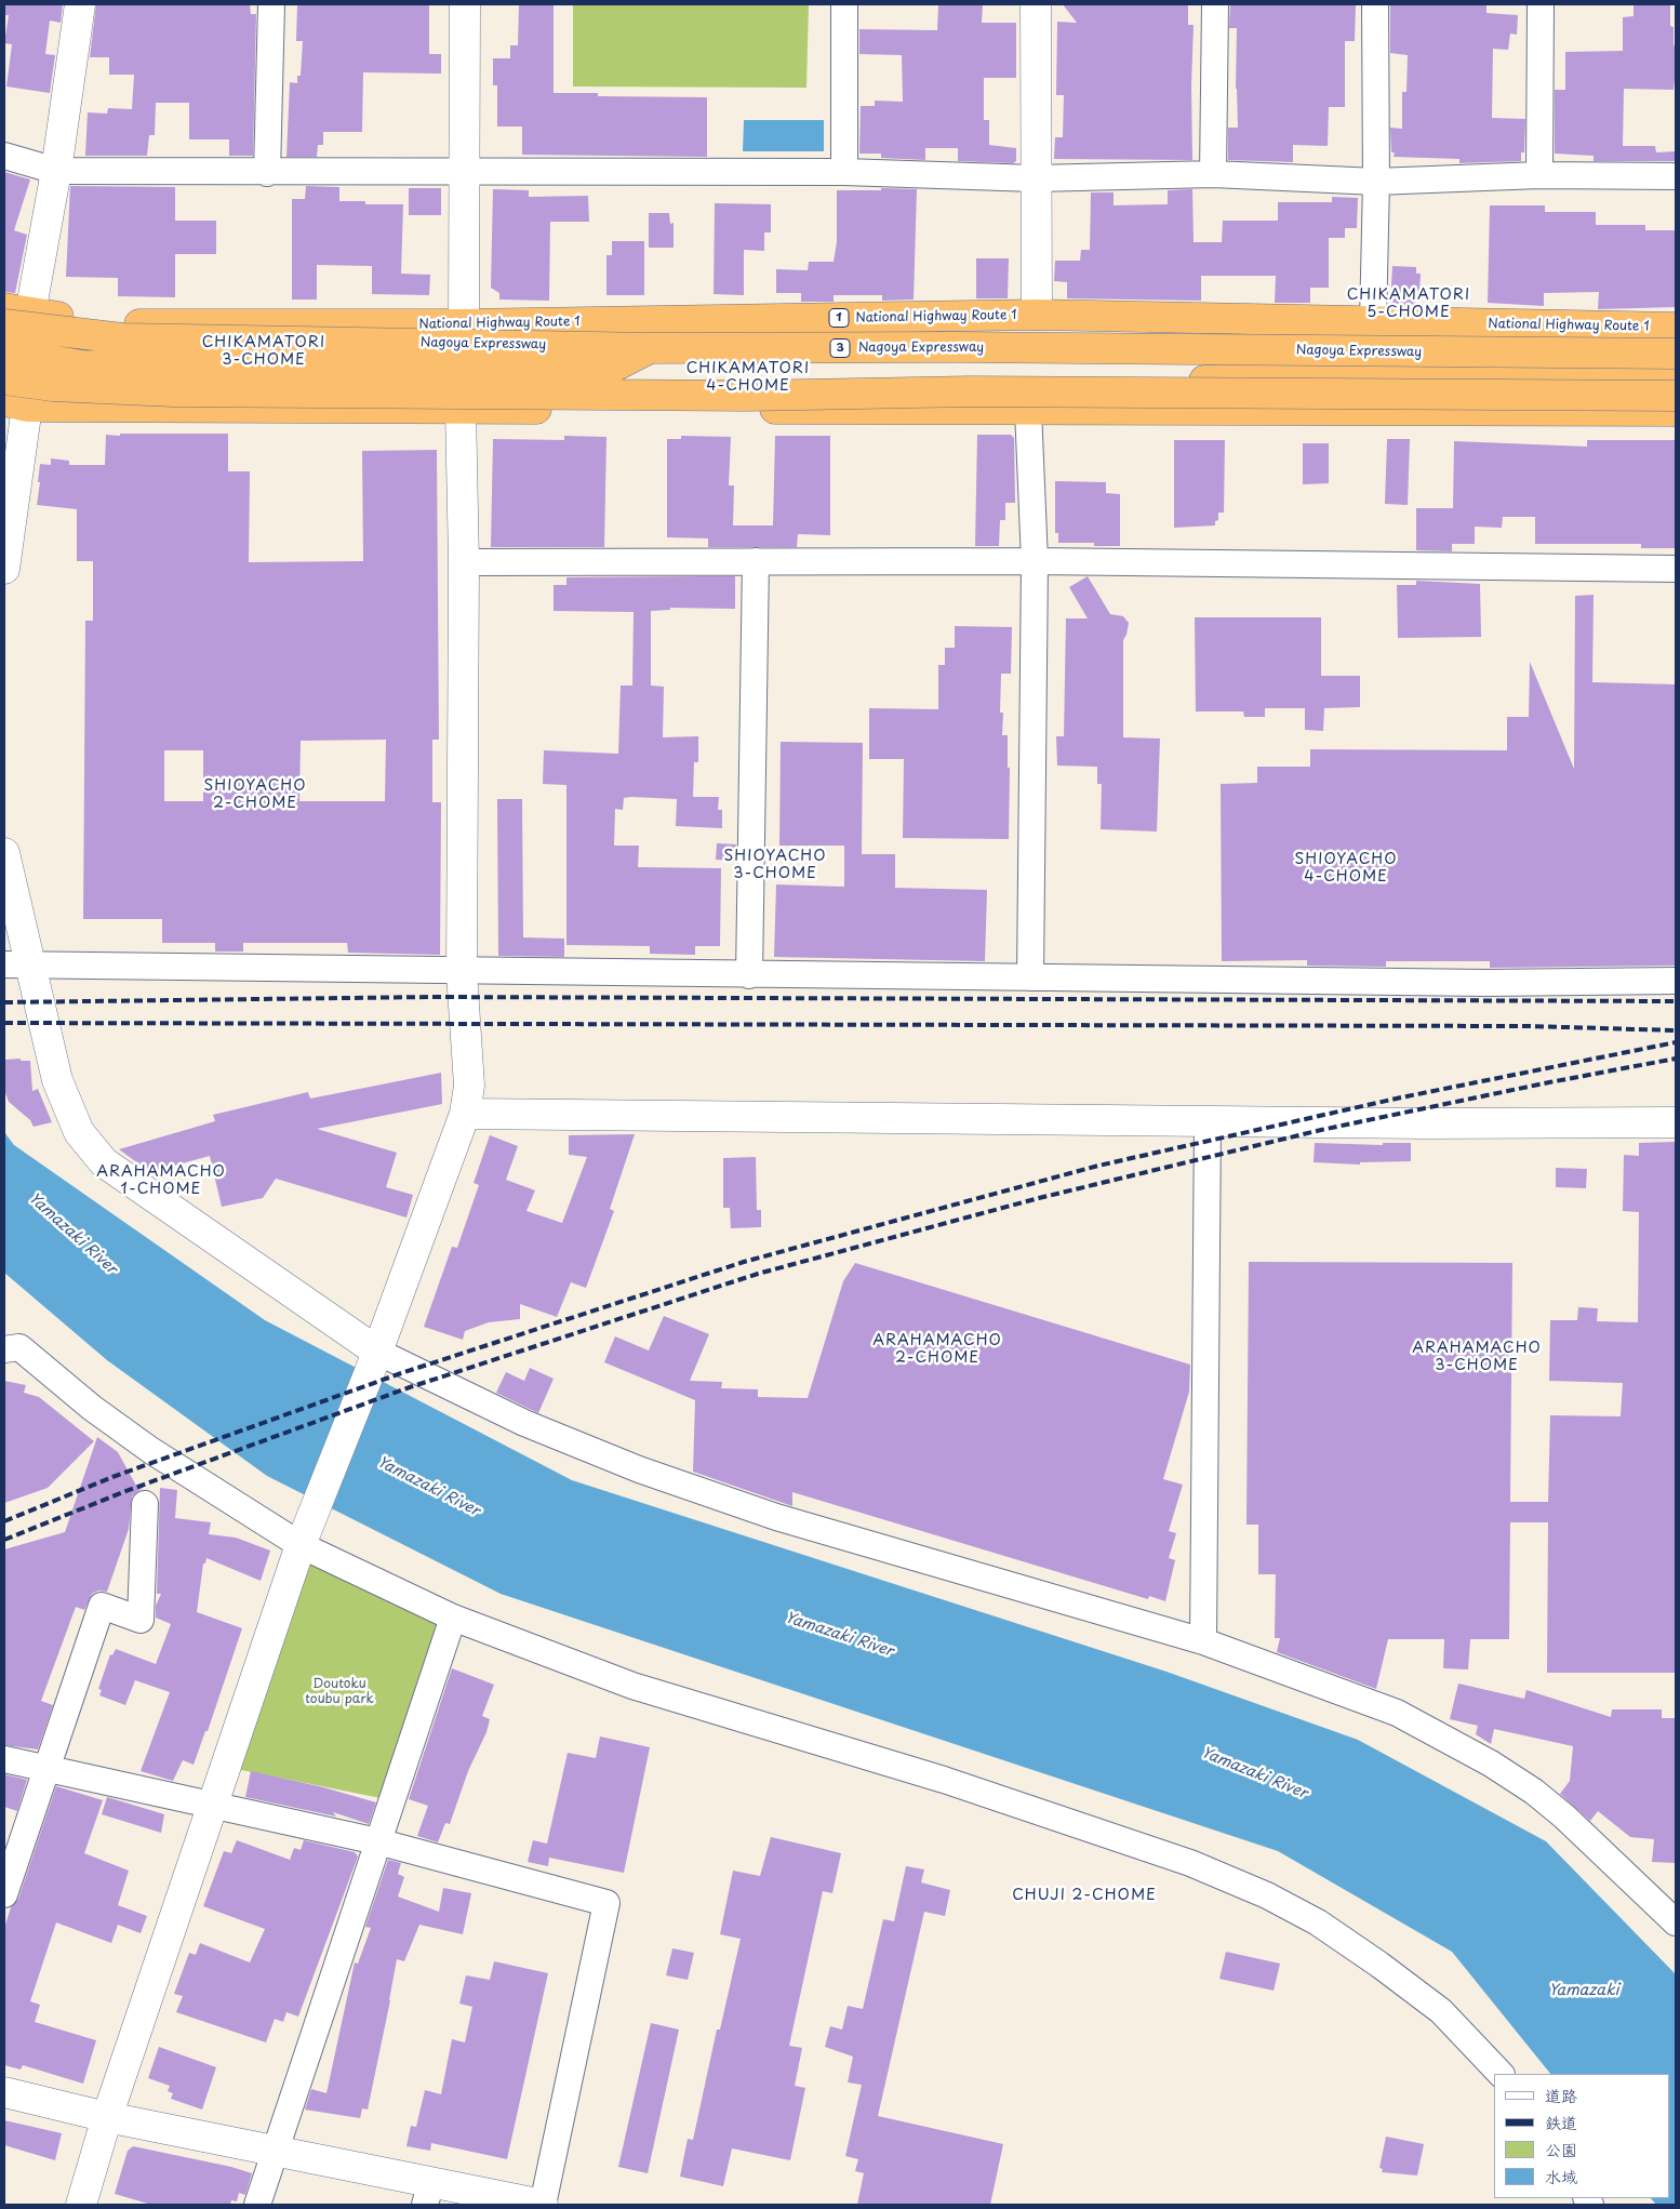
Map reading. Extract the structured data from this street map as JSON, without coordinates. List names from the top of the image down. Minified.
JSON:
{"streets":{"highway":["National Highway Route 1","1","Nagoya Expressway","3"]},"crossings":[["National Highway Route 1","Nagoya Expressway"]],"districts":["CHIKAMATORI 5-CHOME","CHIKAMATORI 3-CHOME","CHIKAMATORI 4-CHOME","SHIOYACHO 2-CHOME","SHIOYACHO 3-CHOME","SHIOYACHO 4-CHOME","ARAHAMACHO 1-CHOME","ARAHAMACHO 2-CHOME","ARAHAMACHO 3-CHOME","CHUJI 2-CHOME"],"water":["Yamazaki River","Yamazaki"],"parks":["Doutoku toubu park"],"legend":["道路","鉄道","公園","水域"]}
